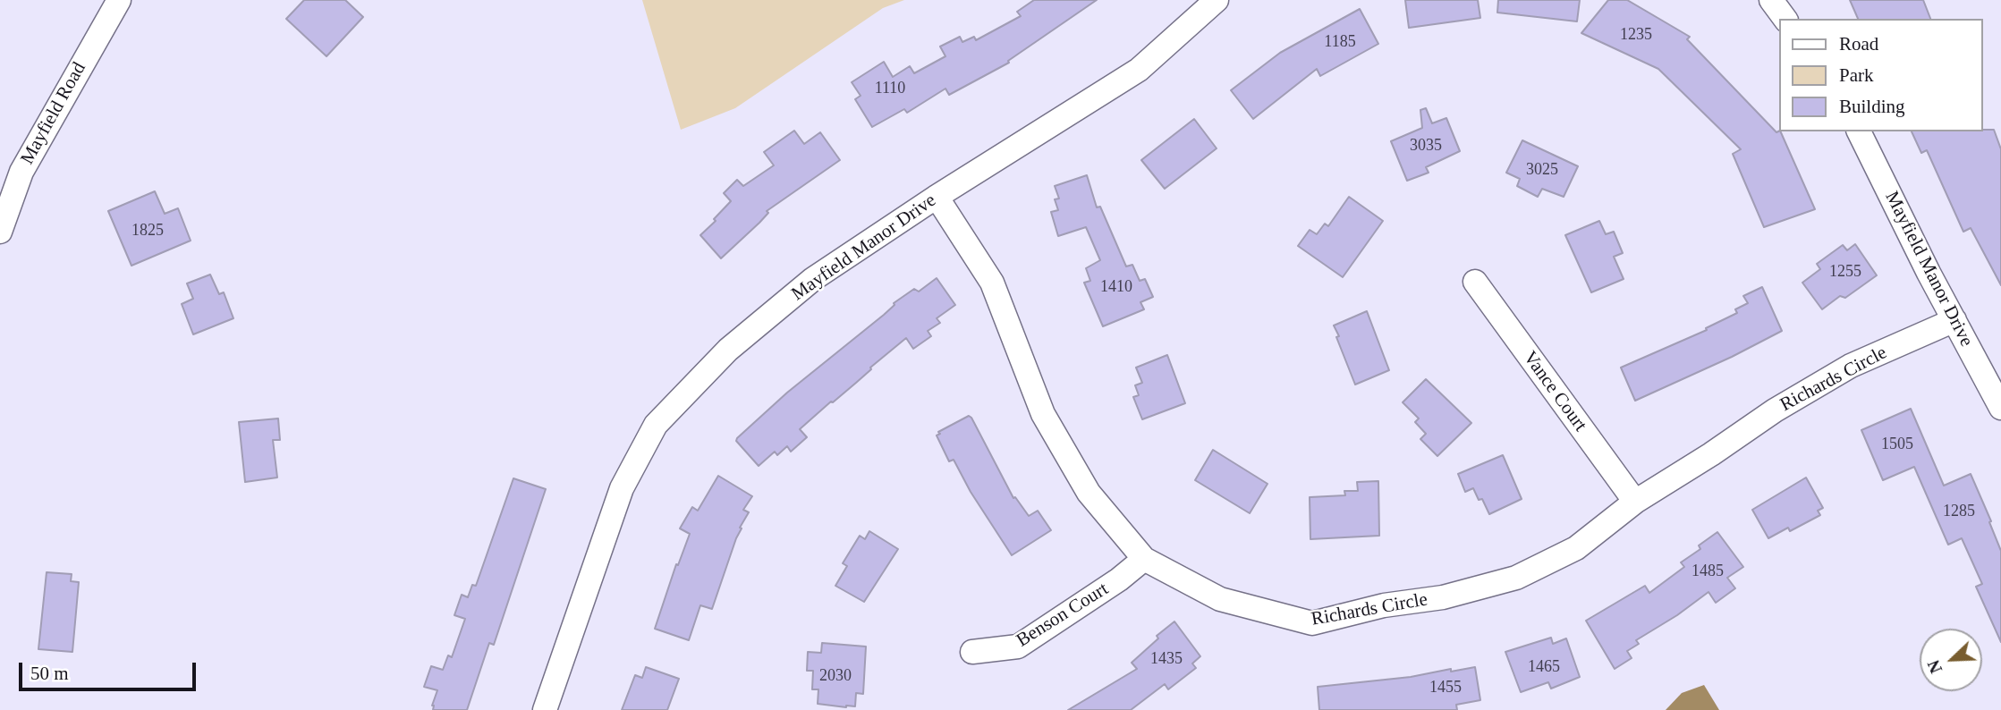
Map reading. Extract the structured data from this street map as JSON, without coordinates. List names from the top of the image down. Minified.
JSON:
{"streets":{"street":["Mayfield Road","Mayfield Manor Drive","Richards Circle","Vance Court","Benson Court"]},"crossings":[["Mayfield Manor Drive","Richards Circle"],["Richards Circle","Vance Court"],["Richards Circle","Benson Court"]],"house_numbers":["1235","1185","1110","3035","3025","1825","1255","1410","1505","1285","1485","1435","1465","2030","1455"],"legend":["Road","Park","Building"],"scale_bar":"50 m","north":"bottom left"}
